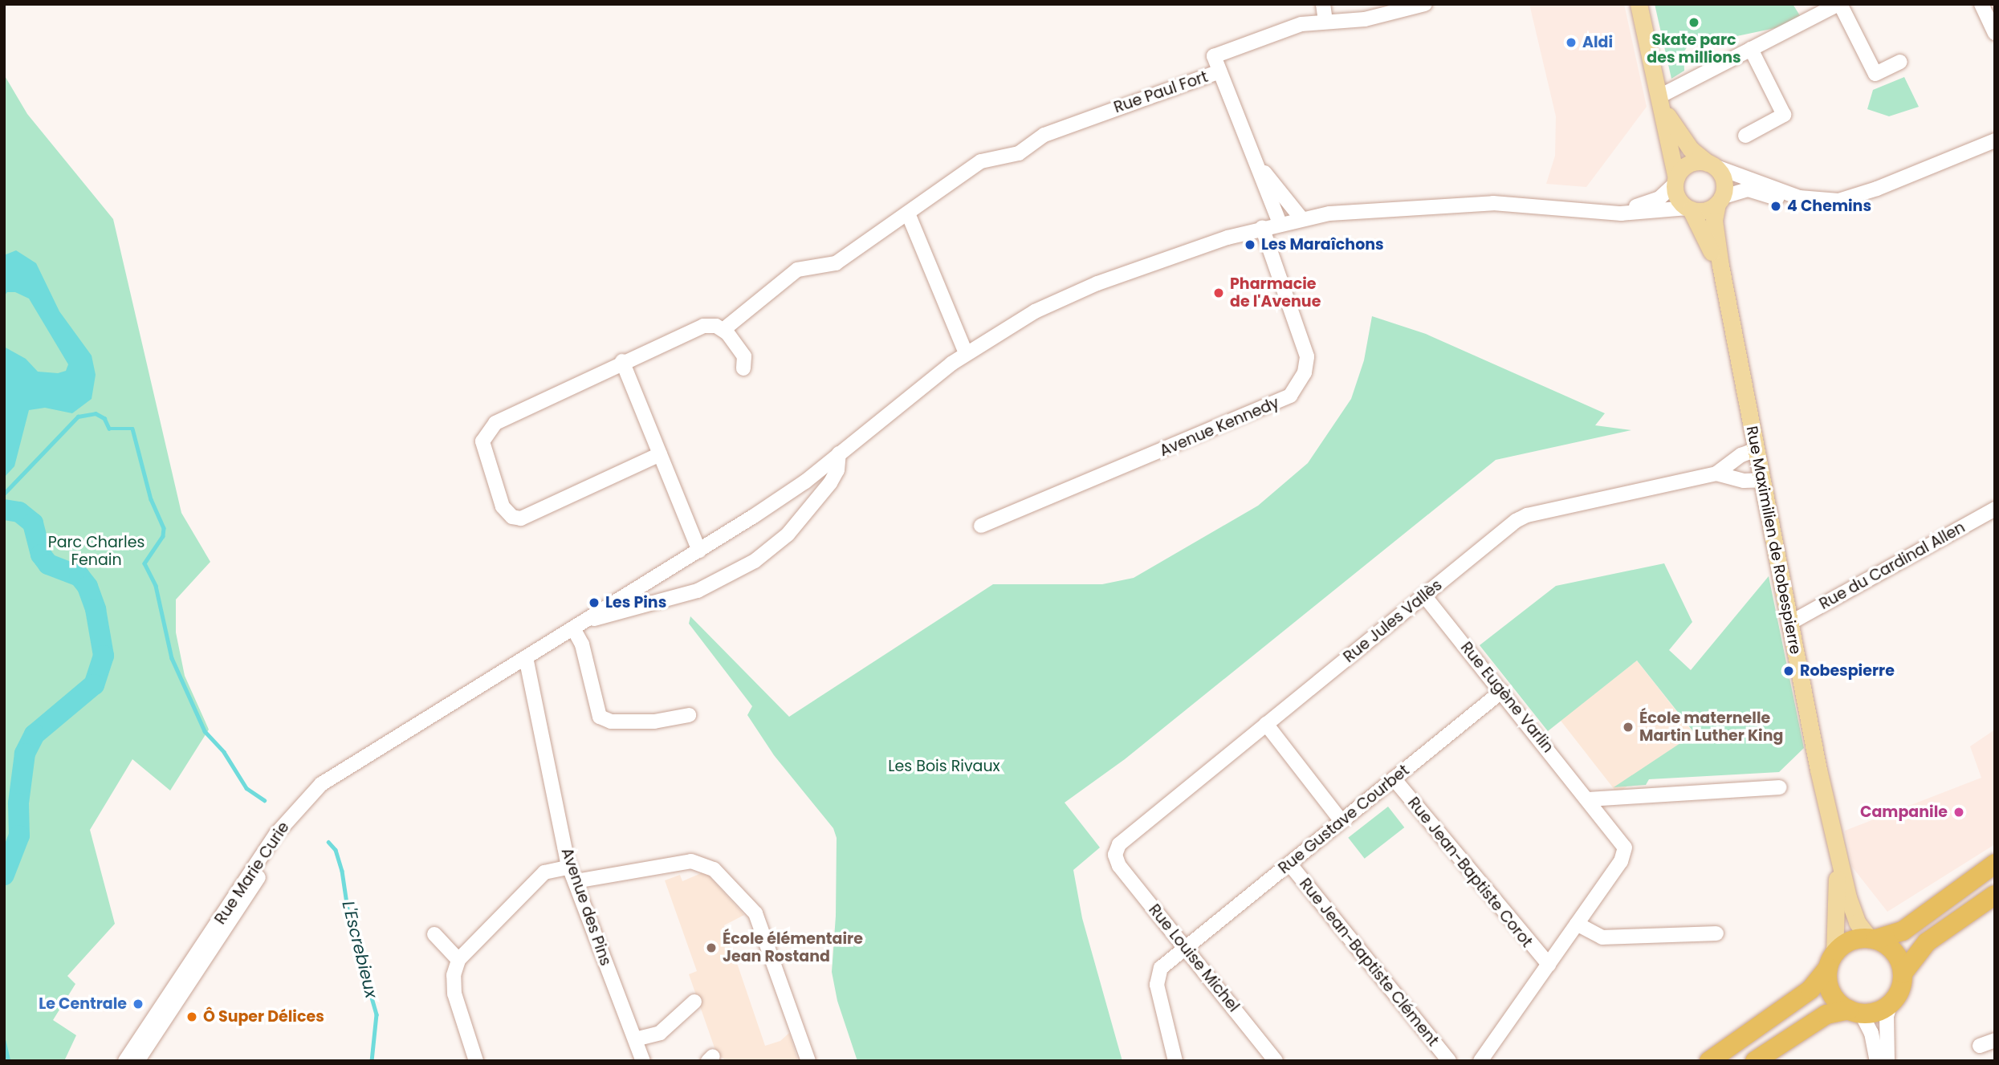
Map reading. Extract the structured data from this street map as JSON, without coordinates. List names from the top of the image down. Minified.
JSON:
{"streets":{"main road":["Rue Maximilien de Robespierre"],"street":["Rue Paul Fort","Avenue Kennedy","Rue du Cardinal Allen","Rue Jules Vallès","Rue Eugène Varlin","Rue Gustave Courbet","Rue Jean-Baptiste Corot","Rue Marie Curie","Avenue des Pins","Rue Louise Michel","Rue Jean-Baptiste Clément"]},"crossings":[["Rue Maximilien de Robespierre","Rue du Cardinal Allen"],["Rue Maximilien de Robespierre","Rue Jules Vallès"],["Rue Jules Vallès","Rue Eugène Varlin"],["Rue Jules Vallès","Rue Louise Michel"],["Rue Eugène Varlin","Rue Gustave Courbet"],["Rue Eugène Varlin","Rue Jean-Baptiste Corot"],["Rue Gustave Courbet","Rue Jean-Baptiste Corot"],["Rue Gustave Courbet","Rue Louise Michel"],["Rue Gustave Courbet","Rue Jean-Baptiste Clément"]],"water":["L'Escrebieux"],"parks":["Parc Charles Fenain","Les Bois Rivaux"],"places":["Skate parc des millions","Aldi","4 Chemins","Les Maraîchons","Pharmacie de l'Avenue","Les Pins","Robespierre","École maternelle Martin Luther King","Campanile","École élémentaire Jean Rostand","Le Centrale","Ô Super Délices"]}
